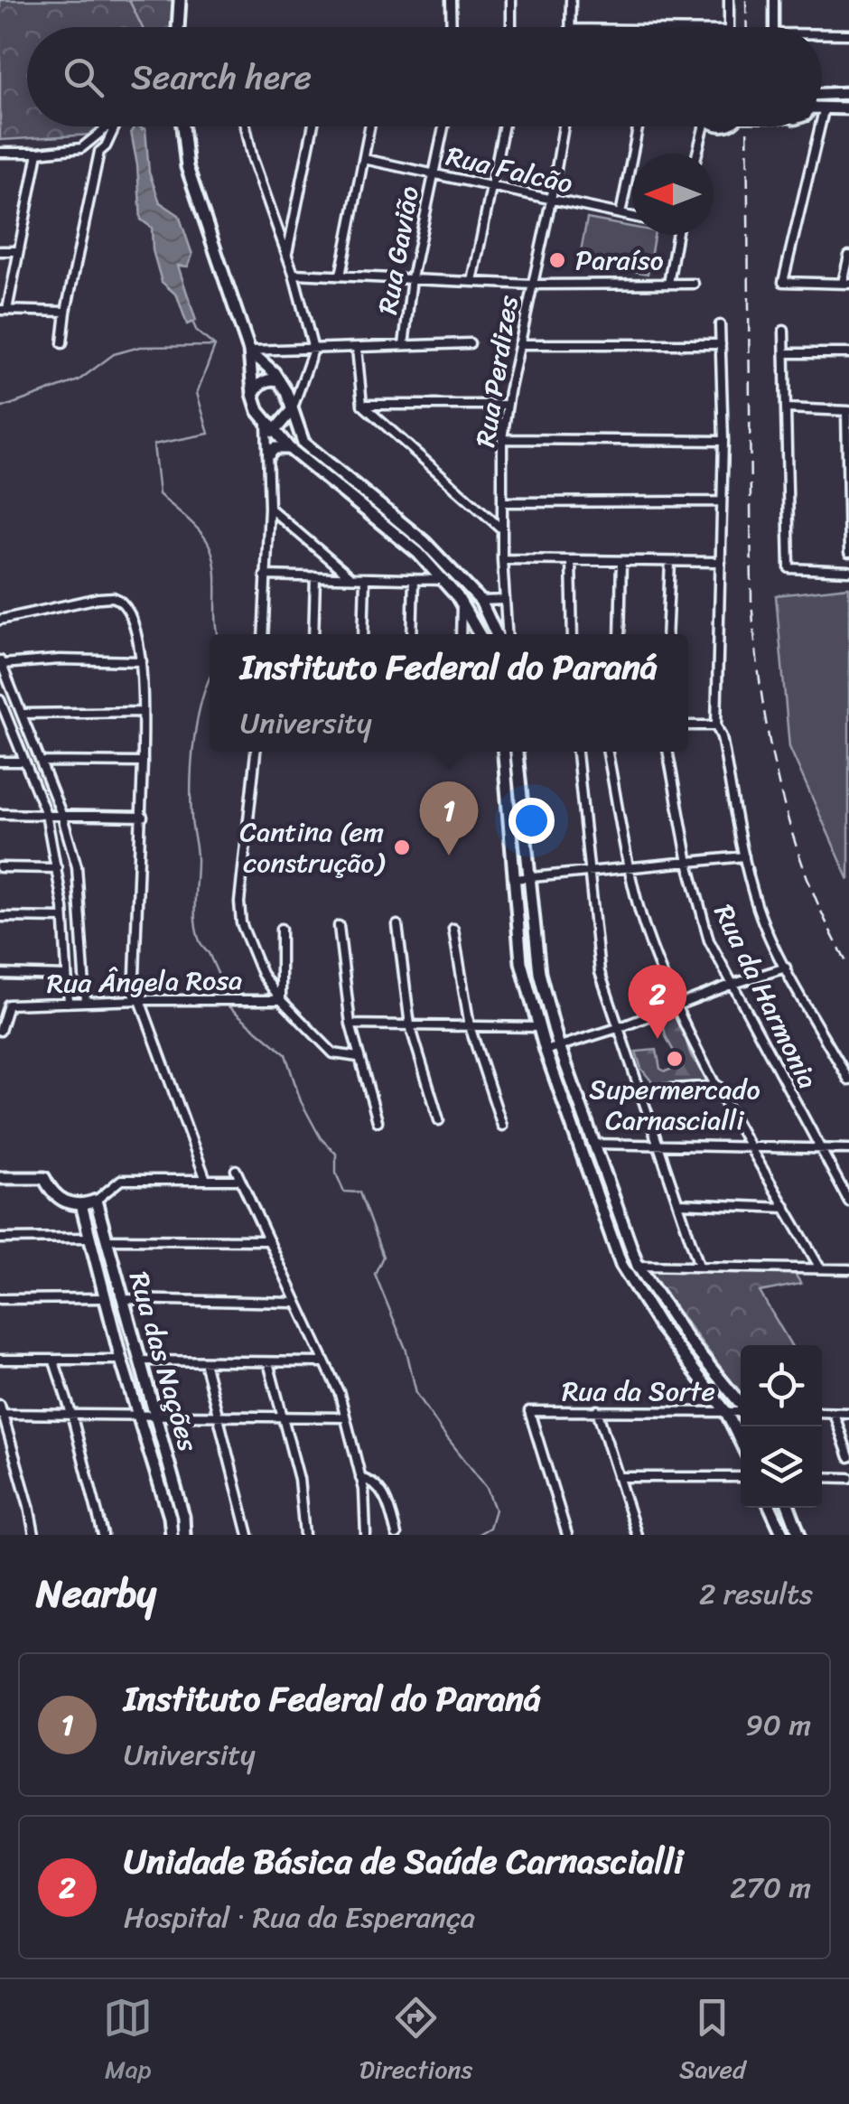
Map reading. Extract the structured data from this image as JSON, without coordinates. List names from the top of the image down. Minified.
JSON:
{"streets":{"street":["Rua Falcão","Rua Gavião","Rua Perdizes","Rua Ângela Rosa","Rua da Harmonia","Rua das Nações","Rua da Sorte"]},"crossings":[["Rua Falcão","Rua Gavião"],["Rua Falcão","Rua Perdizes"]],"places":["Paraíso","Cantina (em construção)","Supermercado Carnascialli"],"north":"left","page":{"search":"Search here","popup":["Instituto Federal do Paraná","University"],"pins":["1","2"],"heading":["Nearby","2 results"],"list":[{"mark":"1","name":"Instituto Federal do Paraná","note":"University","value":"90 m"},{"mark":"2","name":"Unidade Básica de Saúde Carnascialli","note":"Hospital · Rua da Esperança","value":"270 m"}],"nav":["Map","Directions","Saved"]}}
